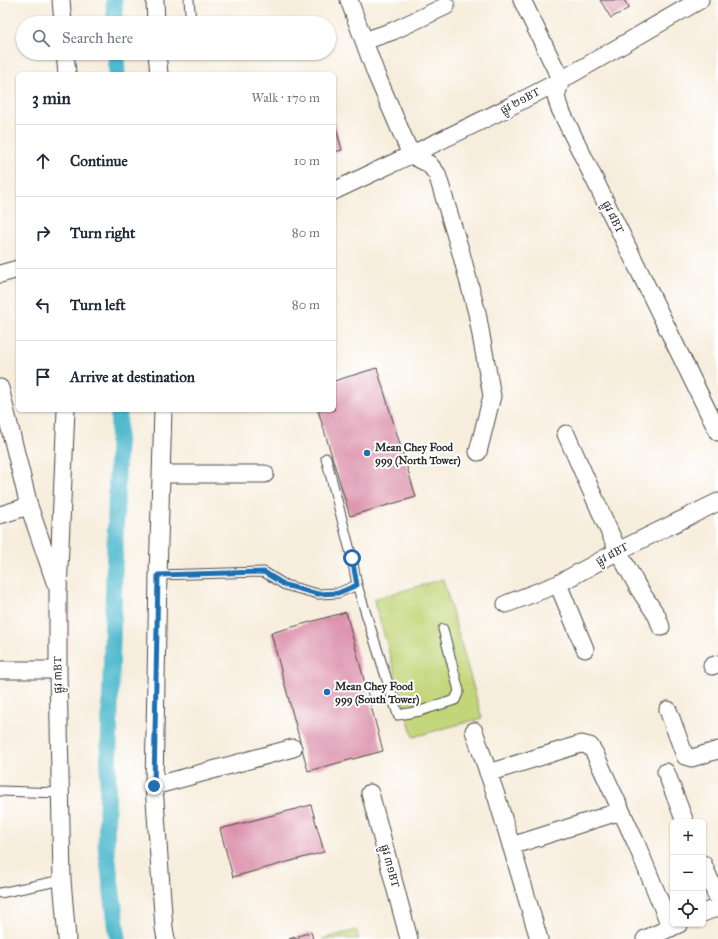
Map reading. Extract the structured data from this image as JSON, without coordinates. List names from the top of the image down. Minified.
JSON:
{"streets":{"street":["ផ្លូវ ២១BT","ផ្លូវ ៨BT","ផ្លូវ ៣BT","ផ្លូវ ៣១BT"]},"crossings":[["ផ្លូវ ២១BT","ផ្លូវ ៨BT"]],"places":["Mean Chey Food 999 (North Tower)","Mean Chey Food 999 (South Tower)"],"page":{"search":"Search here","heading":["3 min","Walk · 170 m"],"list":[["Continue","10 m"],["Turn right","80 m"],["Turn left","80 m"],"Arrive at destination"],"map_buttons":["+","−"]}}
